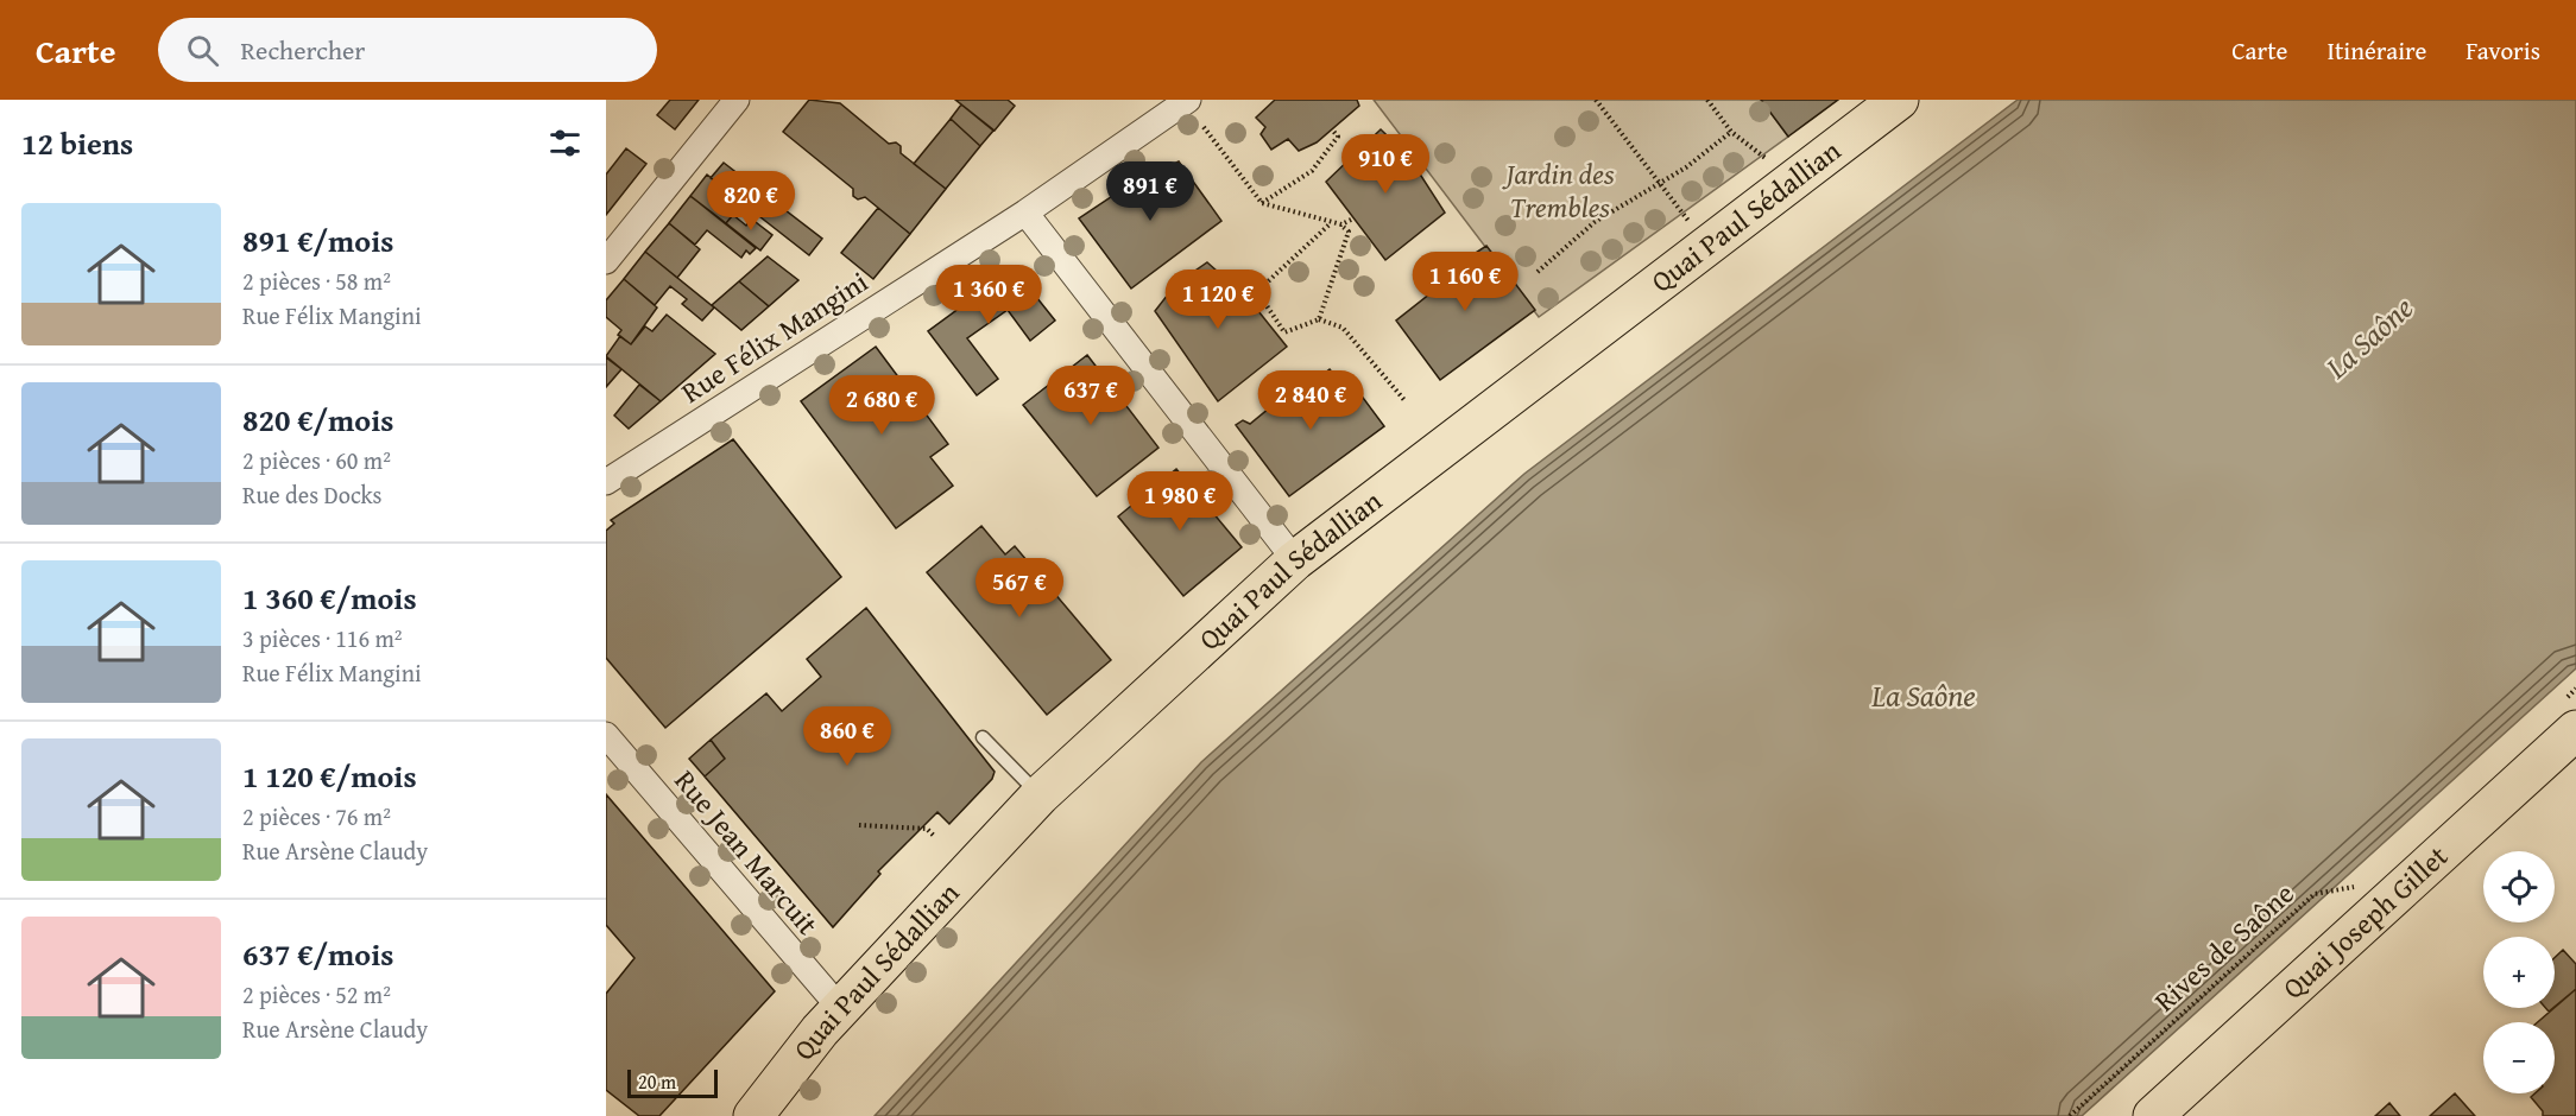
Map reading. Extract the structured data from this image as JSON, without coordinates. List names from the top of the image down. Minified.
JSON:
{"streets":{"main road":["Quai Paul Sédallian","Quai Joseph Gillet"],"street":["Rue Félix Mangini","Rue Jean Marcuit"],"path":["Rives de Saône"]},"crossings":[["Quai Paul Sédallian","Rue Jean Marcuit"]],"water":["La Saône"],"parks":["Jardin des Trembles"],"scale_bar":"20 m","page":{"header":"Carte","search":"Rechercher","nav":["Carte","Itinéraire","Favoris"],"heading":"12 biens","price":["910 €","891 €","820 €","1 160 €","1 360 €","1 120 €","637 €","2 840 €","2 680 €","1 980 €","567 €","860 €"],"list":[{"name":"891 €/mois","note":"2 pièces · 58 m² · Rue Félix Mangini"},{"name":"820 €/mois","note":"2 pièces · 60 m² · Rue des Docks"},{"name":"1 360 €/mois","note":"3 pièces · 116 m² · Rue Félix Mangini"},{"name":"1 120 €/mois","note":"2 pièces · 76 m² · Rue Arsène Claudy"},{"name":"637 €/mois","note":"2 pièces · 52 m² · Rue Arsène Claudy"}],"map_buttons":["+","−"],"scale":"20 m"}}
